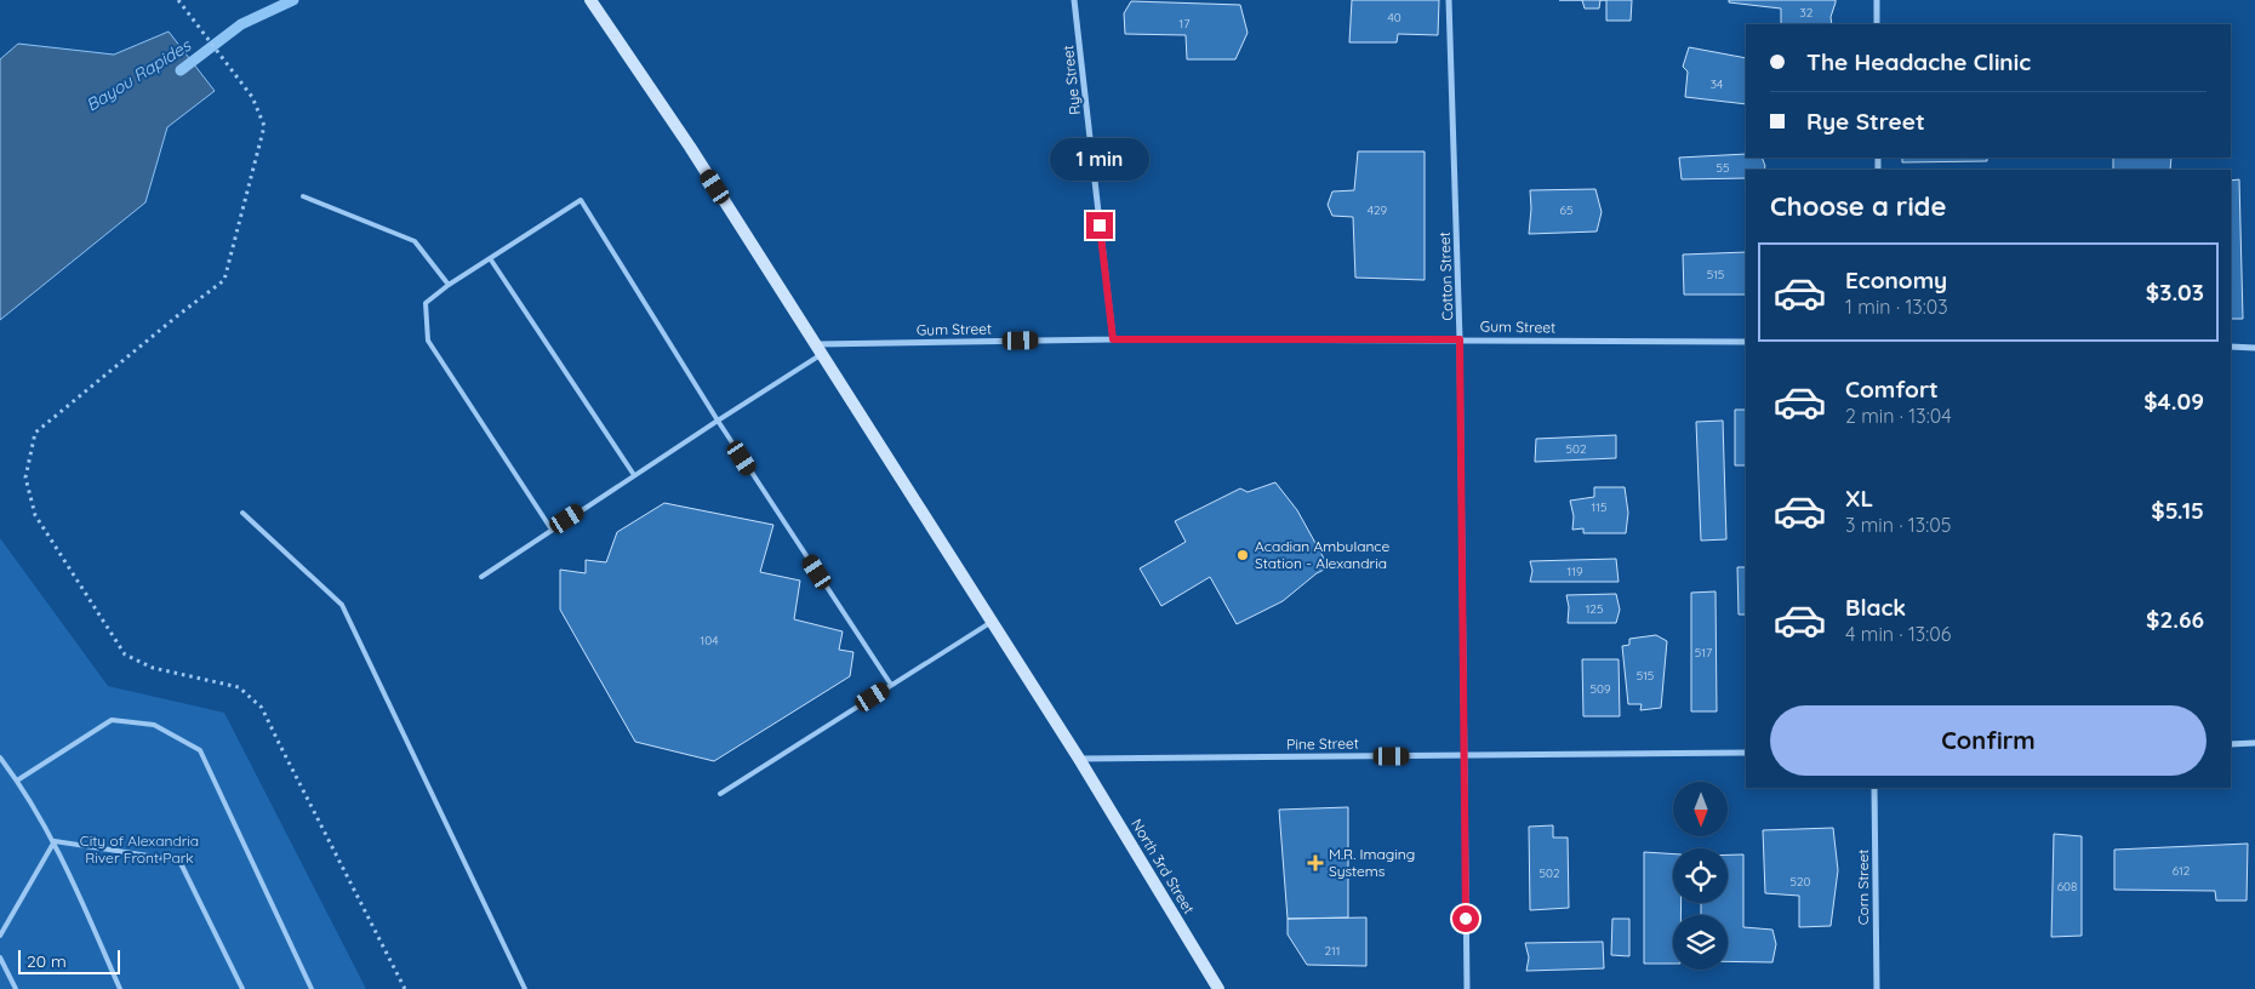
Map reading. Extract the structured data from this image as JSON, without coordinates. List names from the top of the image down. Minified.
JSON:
{"streets":{"main road":["North 3rd Street"],"street":["Rye Street","Cotton Street","Gum Street","Pine Street","Corn Street"]},"crossings":[["Rye Street","Gum Street"],["Cotton Street","Gum Street"],["Cotton Street","Pine Street"],["Gum Street","North 3rd Street"],["Pine Street","North 3rd Street"]],"water":["Bayou Rapides"],"parks":["City of Alexandria River Front Park"],"places":{"other":["Acadian Ambulance Station - Alexandria"],"health":["M.R. Imaging Systems"]},"house_numbers":["32","40","17","34","55","429","65","515","502","115","119","125","104","517","515","509","612","502","520","608","211"],"scale_bar":"20 m","north":"bottom","page":{"banner":["The Headache Clinic","Rye Street"],"bubble":"1 min","heading":"Choose a ride","list":[{"name":"Economy","note":"1 min · 13:03","value":"$3.03"},{"name":"Comfort","note":"2 min · 13:04","value":"$4.09"},{"name":"XL","note":"3 min · 13:05","value":"$5.15"},{"name":"Black","note":"4 min · 13:06","value":"$2.66"}],"buttons":"Confirm","scale":"20 m"}}
